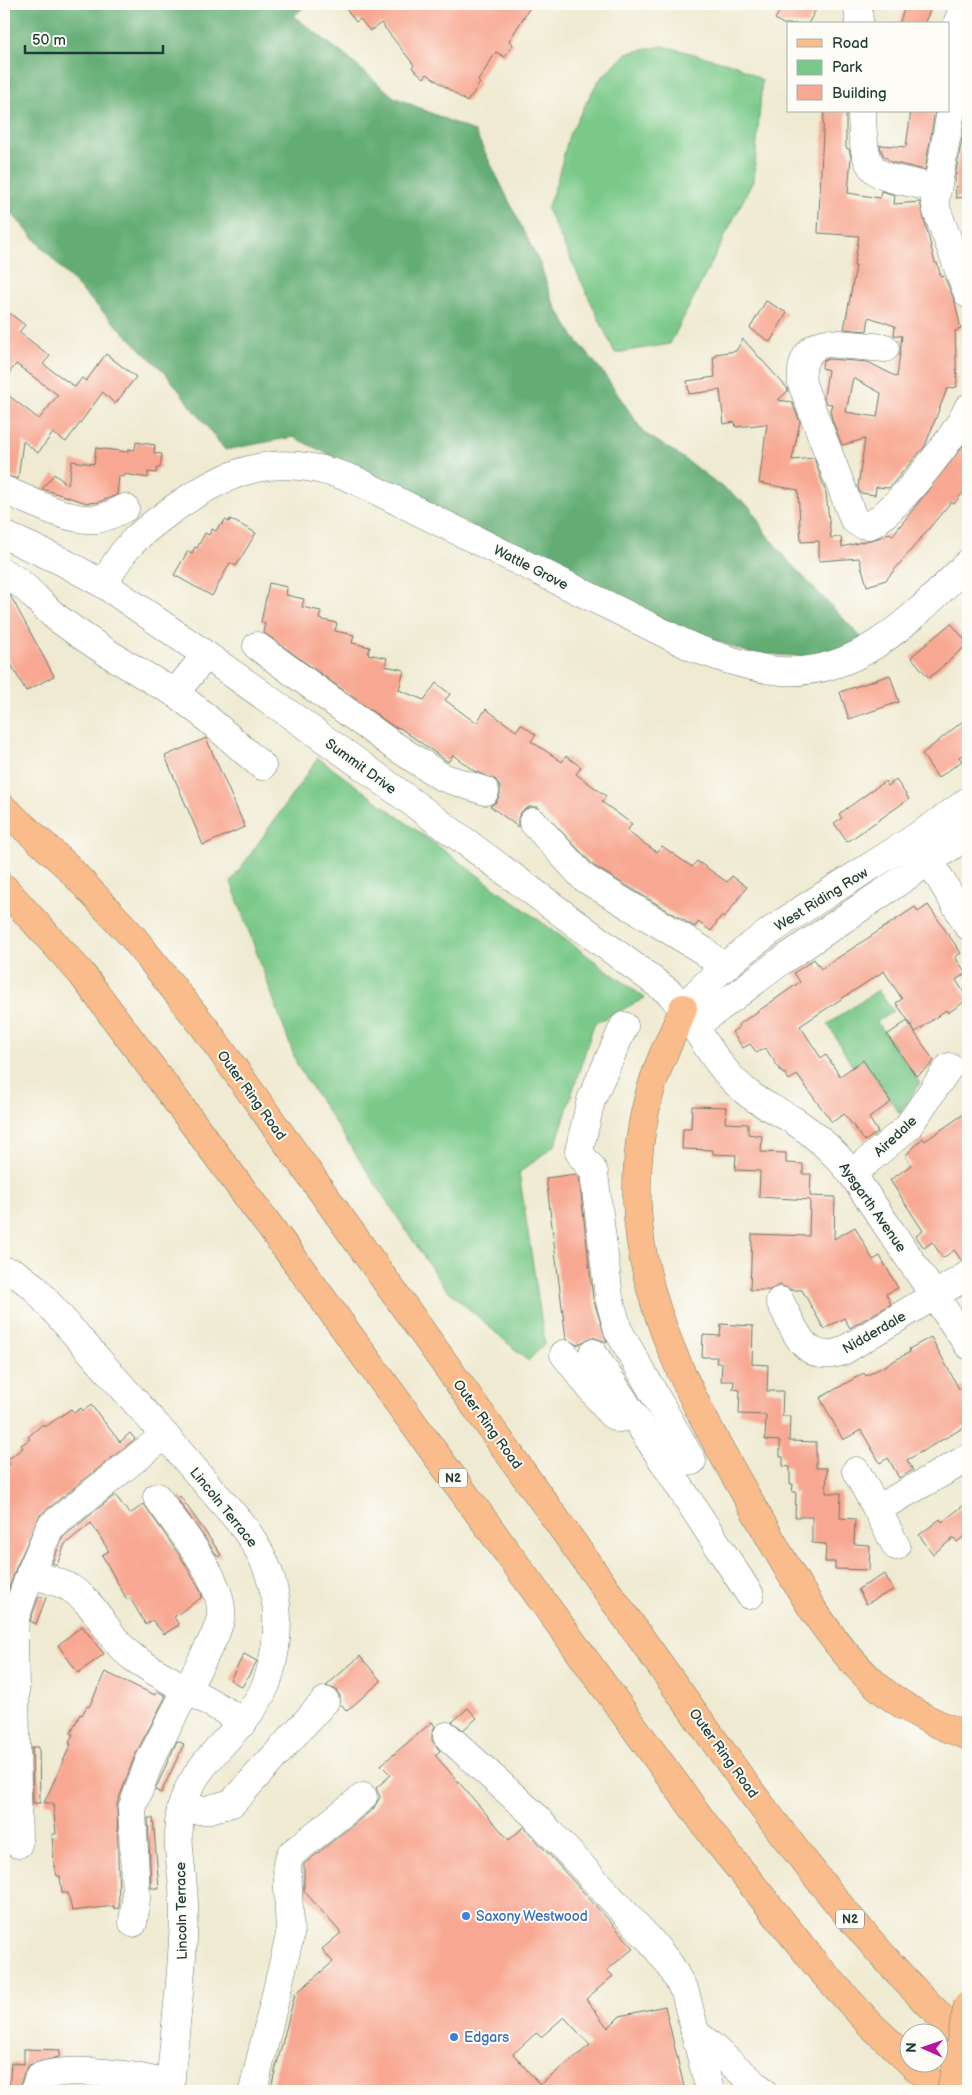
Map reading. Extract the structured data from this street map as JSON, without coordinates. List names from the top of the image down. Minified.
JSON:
{"streets":{"main road":["Outer Ring Road","N2"],"street":["Wattle Grove","Summit Drive","West Riding Row","Airedale","Aysgarth Avenue","Nidderdale","Lincoln Terrace"]},"crossings":[["Wattle Grove","Summit Drive"],["Summit Drive","West Riding Row"],["Summit Drive","Aysgarth Avenue"],["West Riding Row","Aysgarth Avenue"],["Airedale","Aysgarth Avenue"],["Aysgarth Avenue","Nidderdale"]],"places":["Saxony Westwood","Edgars"],"legend":["Road","Park","Building"],"scale_bar":"50 m","north":"left"}
